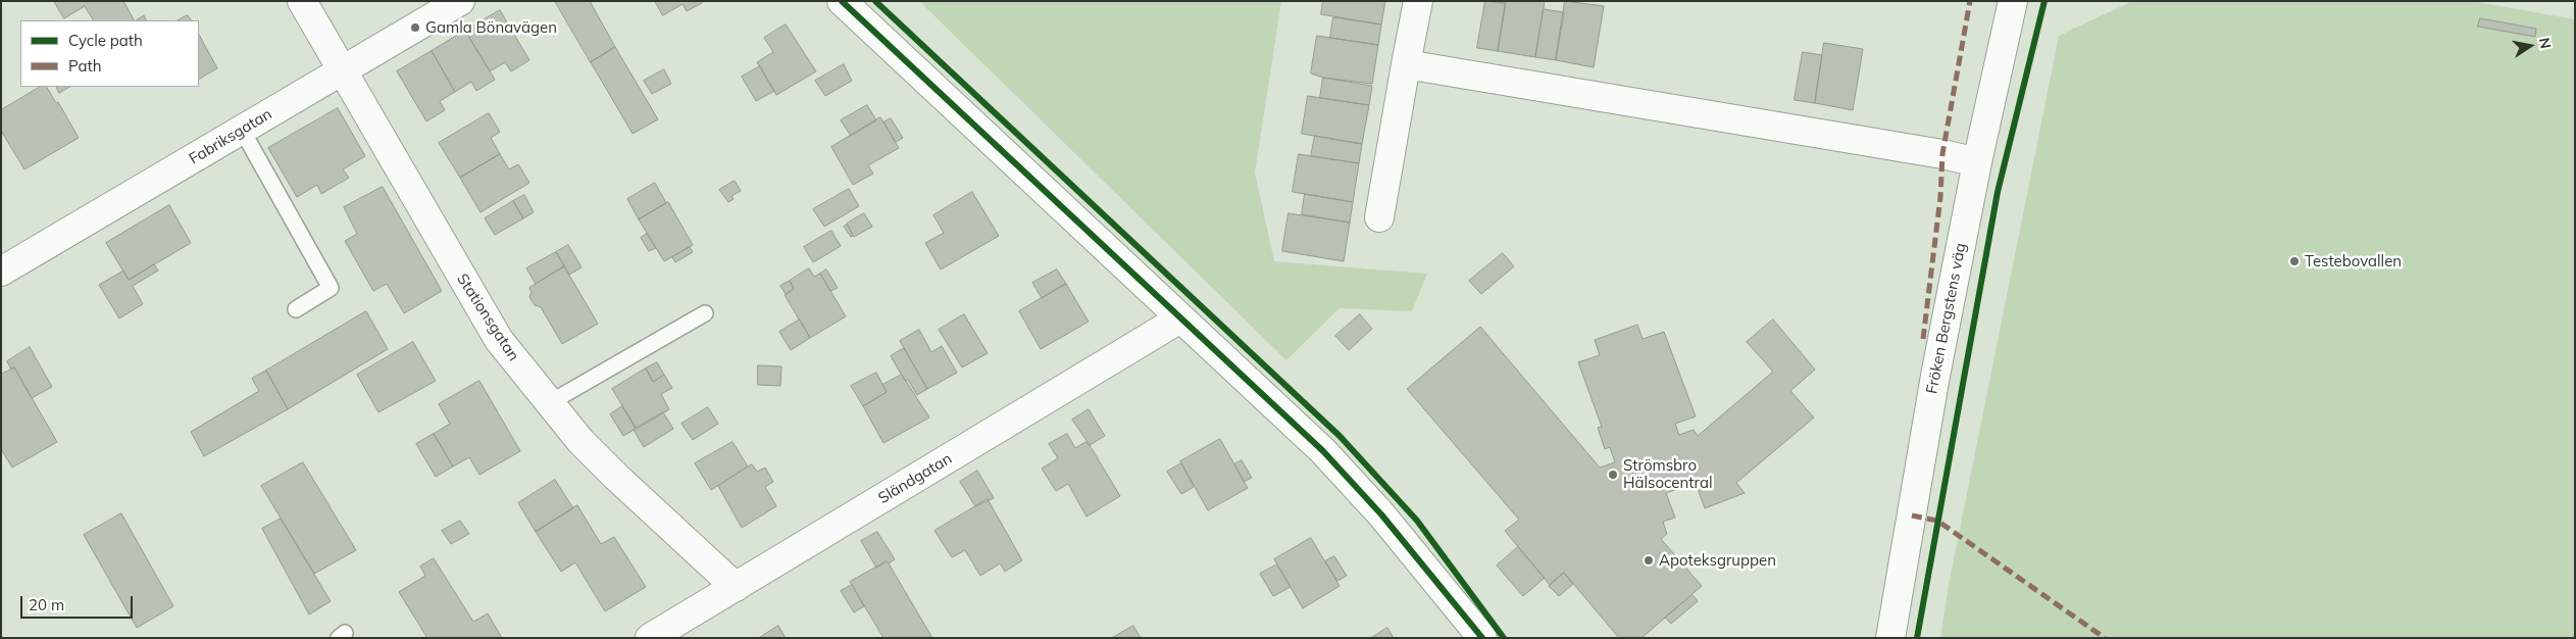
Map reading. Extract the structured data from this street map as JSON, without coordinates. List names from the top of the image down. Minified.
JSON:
{"streets":{"street":["Fabriksgatan","Stationsgatan","Fröken Bergstens väg","Sländgatan"]},"crossings":[["Fabriksgatan","Stationsgatan"],["Stationsgatan","Sländgatan"]],"places":["Gamla Bönavägen","Testebovallen","Strömsbro Hälsocentral","Apoteksgruppen"],"legend":["Cycle path","Path"],"scale_bar":"20 m","north":"right"}
